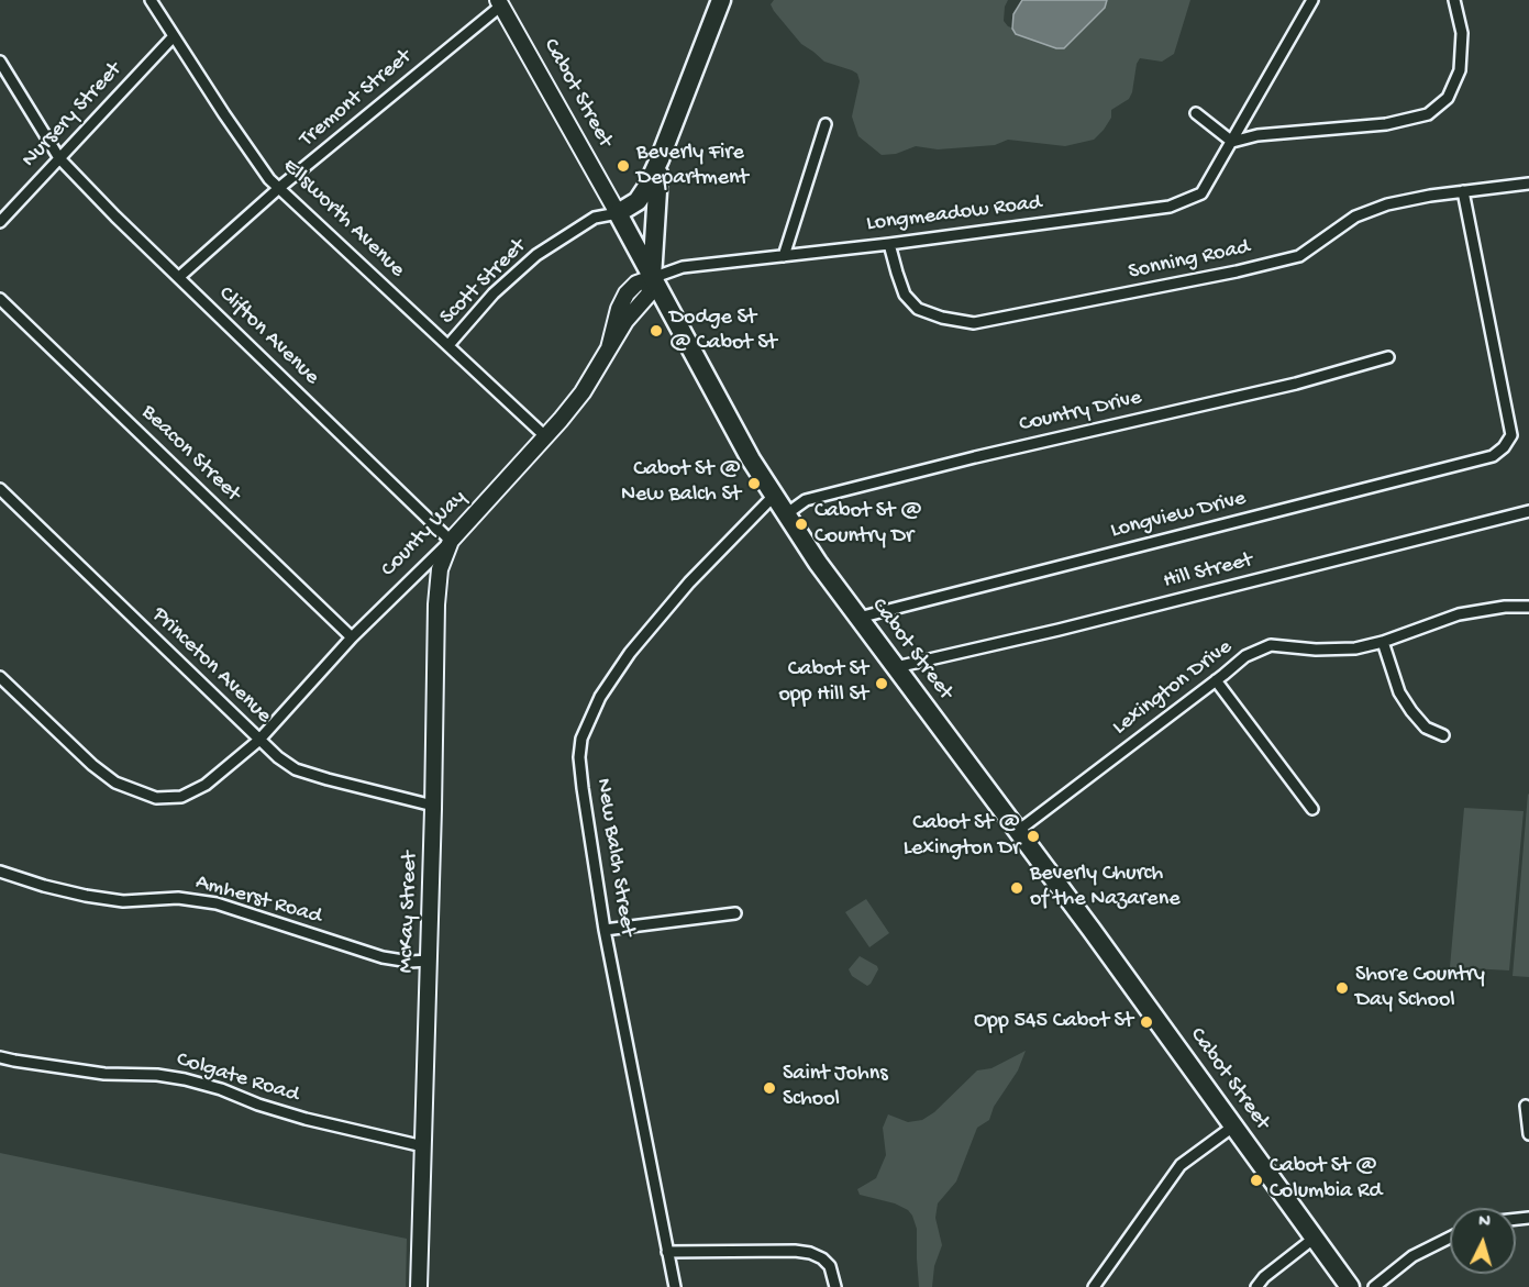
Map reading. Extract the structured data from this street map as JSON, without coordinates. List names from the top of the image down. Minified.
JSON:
{"streets":{"highway":["Cabot Street"],"main road":["County Way","McKay Street"],"street":["Tremont Street","Nursery Street","Longmeadow Road","Ellsworth Avenue","Sonning Road","Scott Street","Clifton Avenue","Country Drive","Beacon Street","Longview Drive","Hill Street","Princeton Avenue","Lexington Drive","New Balch Street","Amherst Road","Colgate Road"]},"crossings":[["Cabot Street","Tremont Street"],["Cabot Street","Longmeadow Road"],["Cabot Street","Scott Street"],["Cabot Street","Country Drive"],["Cabot Street","Longview Drive"],["Cabot Street","County Way"],["Cabot Street","Hill Street"],["Cabot Street","Lexington Drive"],["Cabot Street","New Balch Street"],["Tremont Street","Ellsworth Avenue"],["Tremont Street","Clifton Avenue"],["Nursery Street","Ellsworth Avenue"],["Nursery Street","Clifton Avenue"],["Longmeadow Road","Sonning Road"],["Longmeadow Road","County Way"],["Ellsworth Avenue","Scott Street"],["Ellsworth Avenue","County Way"],["Sonning Road","Longview Drive"],["Clifton Avenue","County Way"],["Clifton Avenue","McKay Street"],["Beacon Street","County Way"],["County Way","Princeton Avenue"],["County Way","McKay Street"],["Princeton Avenue","McKay Street"],["Amherst Road","McKay Street"],["McKay Street","Colgate Road"]],"places":["Beverly Fire Department","Dodge St @ Cabot St","Cabot St @ New Balch St","Cabot St @ Country Dr","Cabot St opp Hill St","Cabot St @ Lexington Dr","Beverly Church of the Nazarene","Shore Country Day School","Opp 545 Cabot St","Saint Johns School","Cabot St @ Columbia Rd"],"north":"top"}
